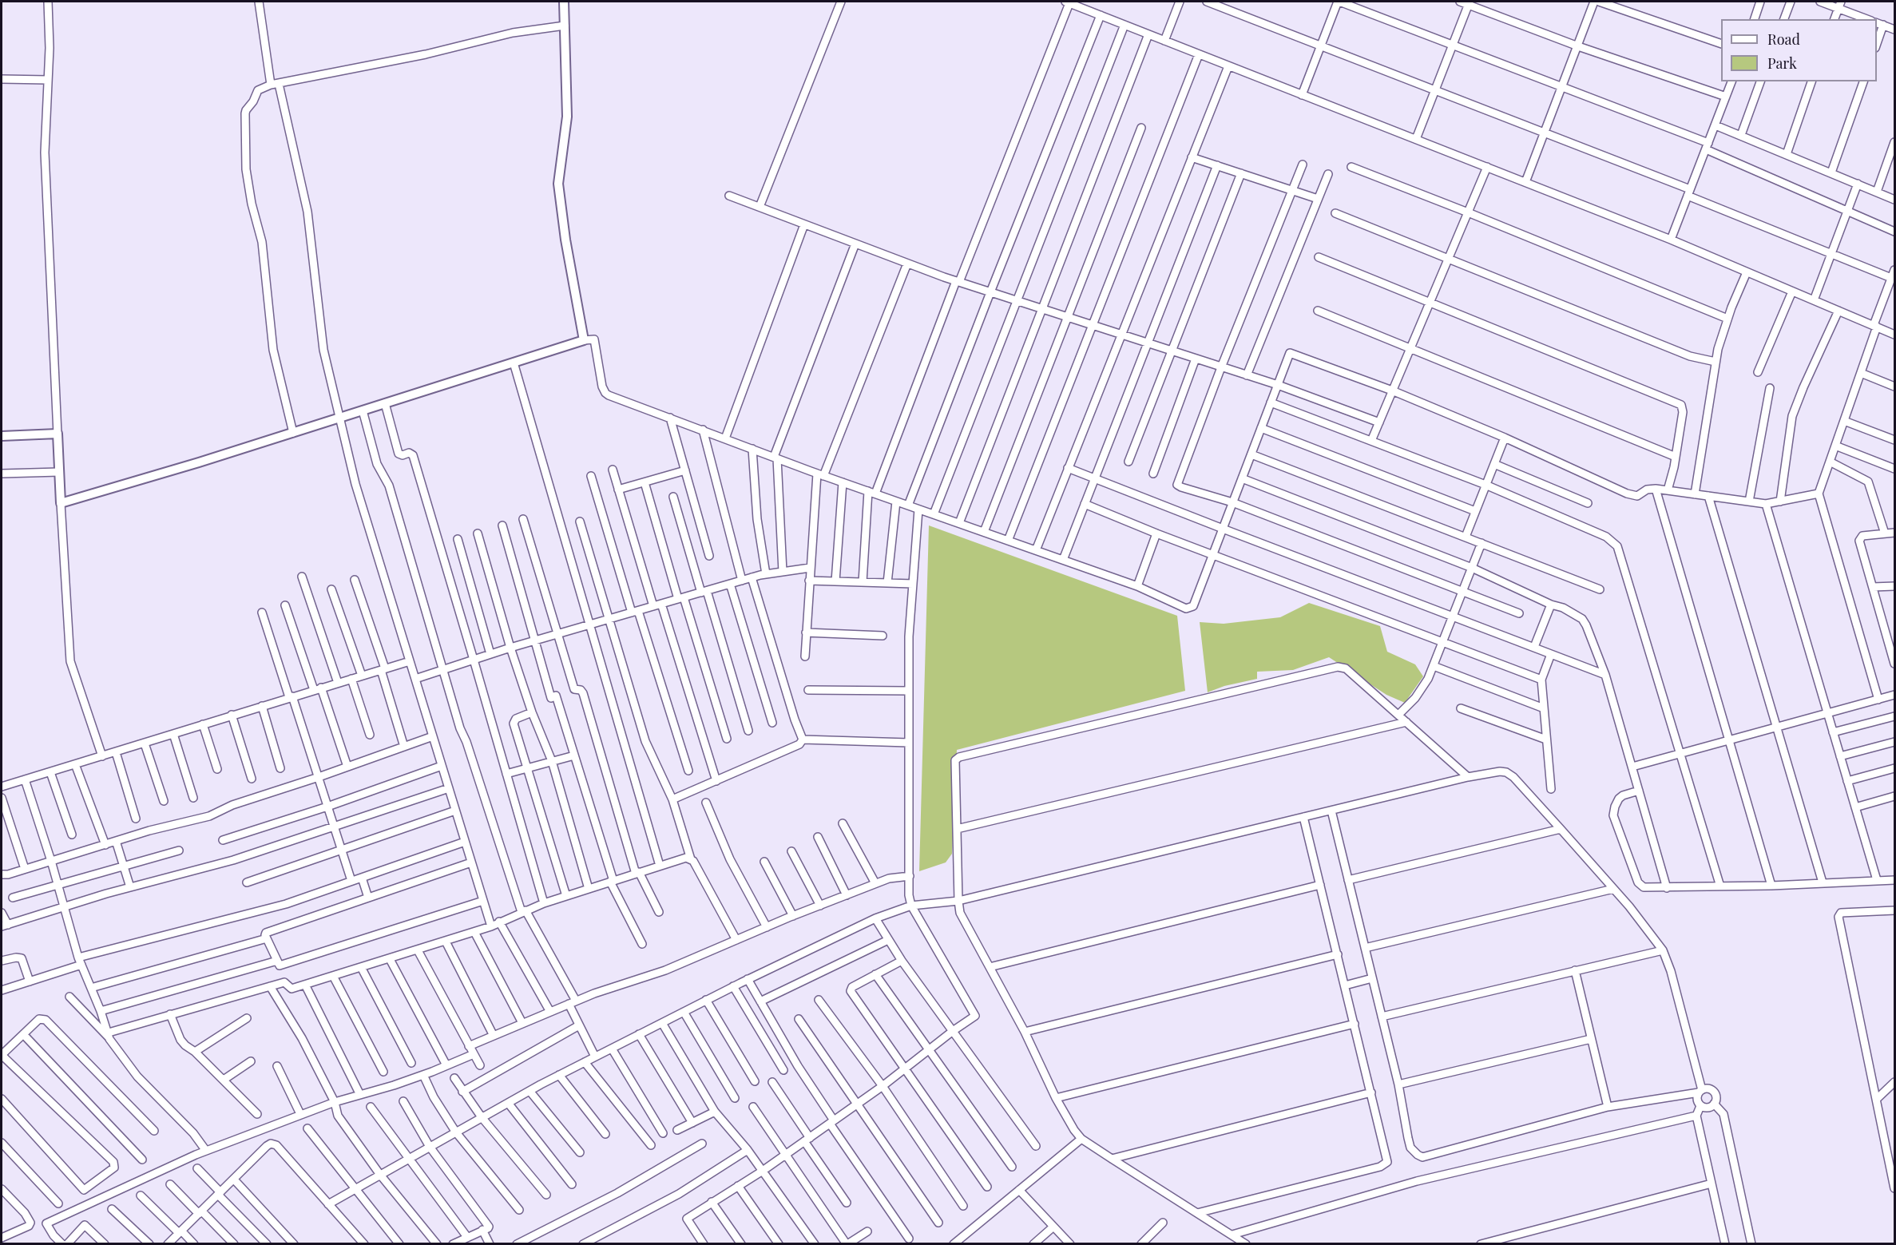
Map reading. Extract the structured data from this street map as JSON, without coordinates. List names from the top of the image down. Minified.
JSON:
{"legend":["Road","Park"]}
